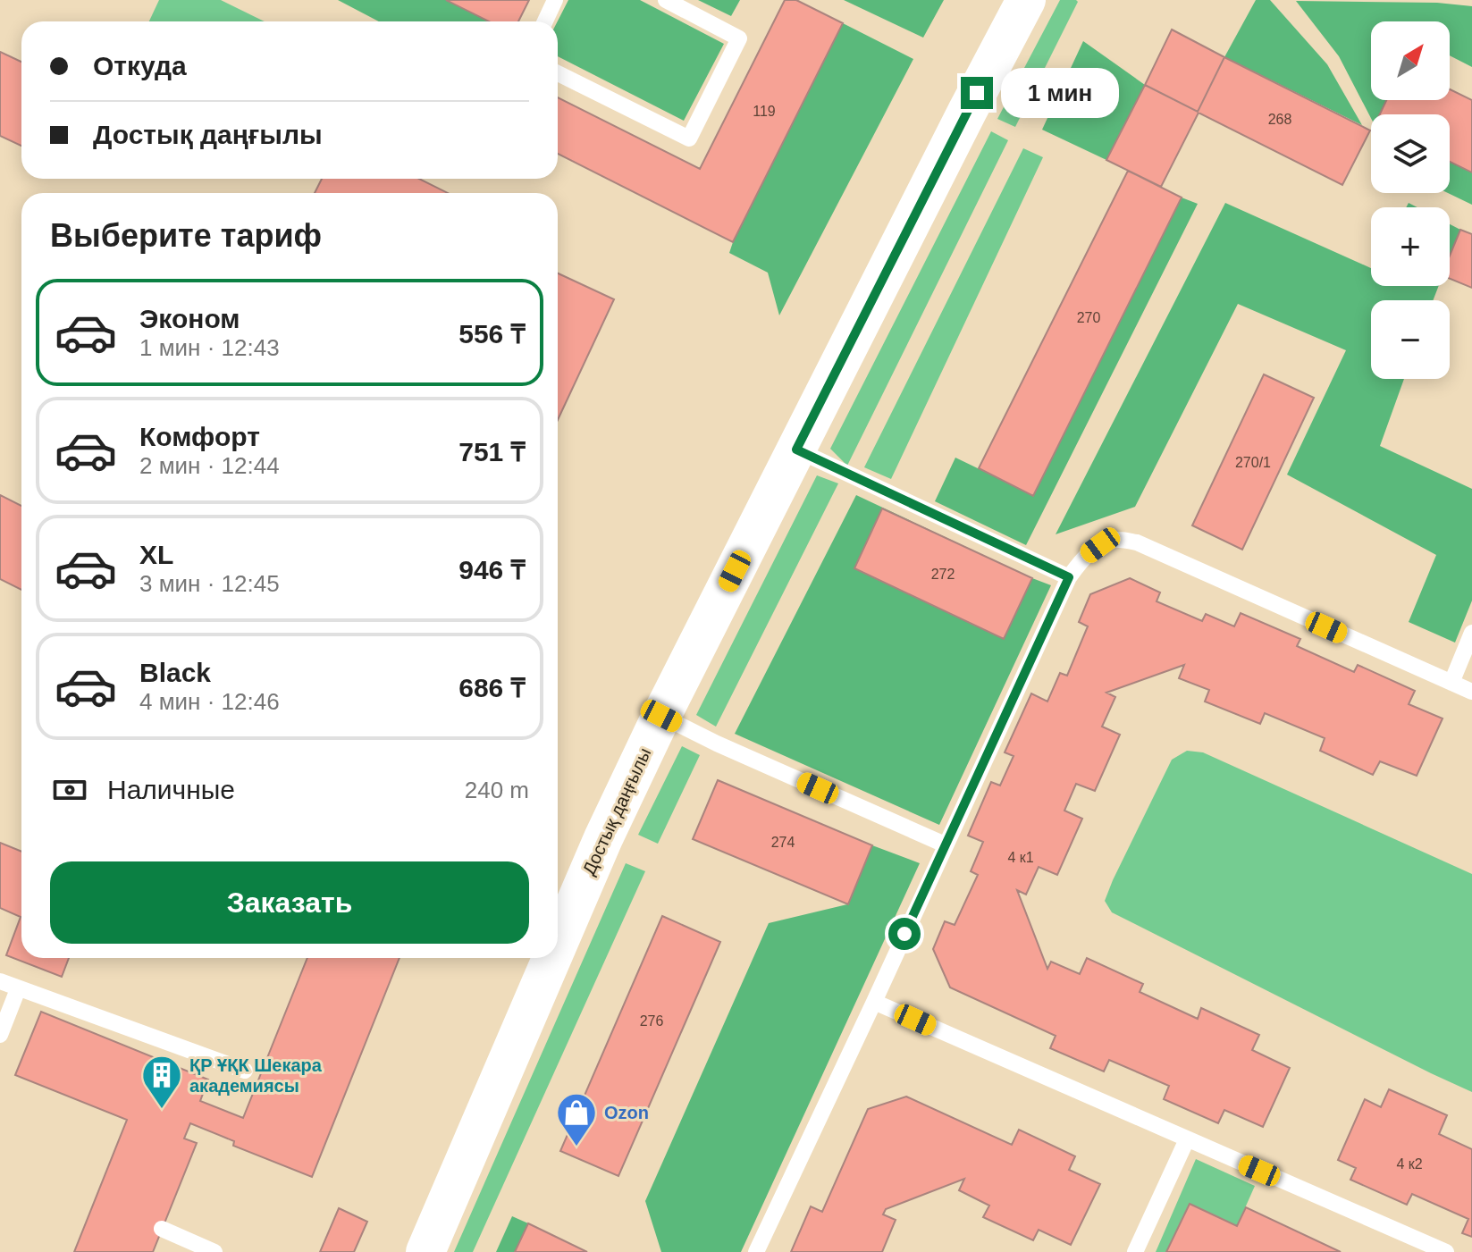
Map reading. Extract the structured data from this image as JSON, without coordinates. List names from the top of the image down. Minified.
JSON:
{"streets":{"main road":["Достық даңғылы"]},"places":{"building":["ҚР ҰҚК Шекара академиясы"],"shop":["Ozon"]},"house_numbers":["119","268","270","270/1","272","274","4 к1","276","4 к2"],"north":"top right","page":{"map_buttons":["+","−"],"banner":["Откуда","Достық даңғылы"],"bubble":"1 мин","heading":"Выберите тариф","list":[{"name":"Эконом","note":"1 мин · 12:43","value":"556 ₸"},{"name":"Комфорт","note":"2 мин · 12:44","value":"751 ₸"},{"name":"XL","note":"3 мин · 12:45","value":"946 ₸"},{"name":"Black","note":"4 мин · 12:46","value":"686 ₸"}],"pay":["Наличные","240 m"],"buttons":"Заказать"}}
